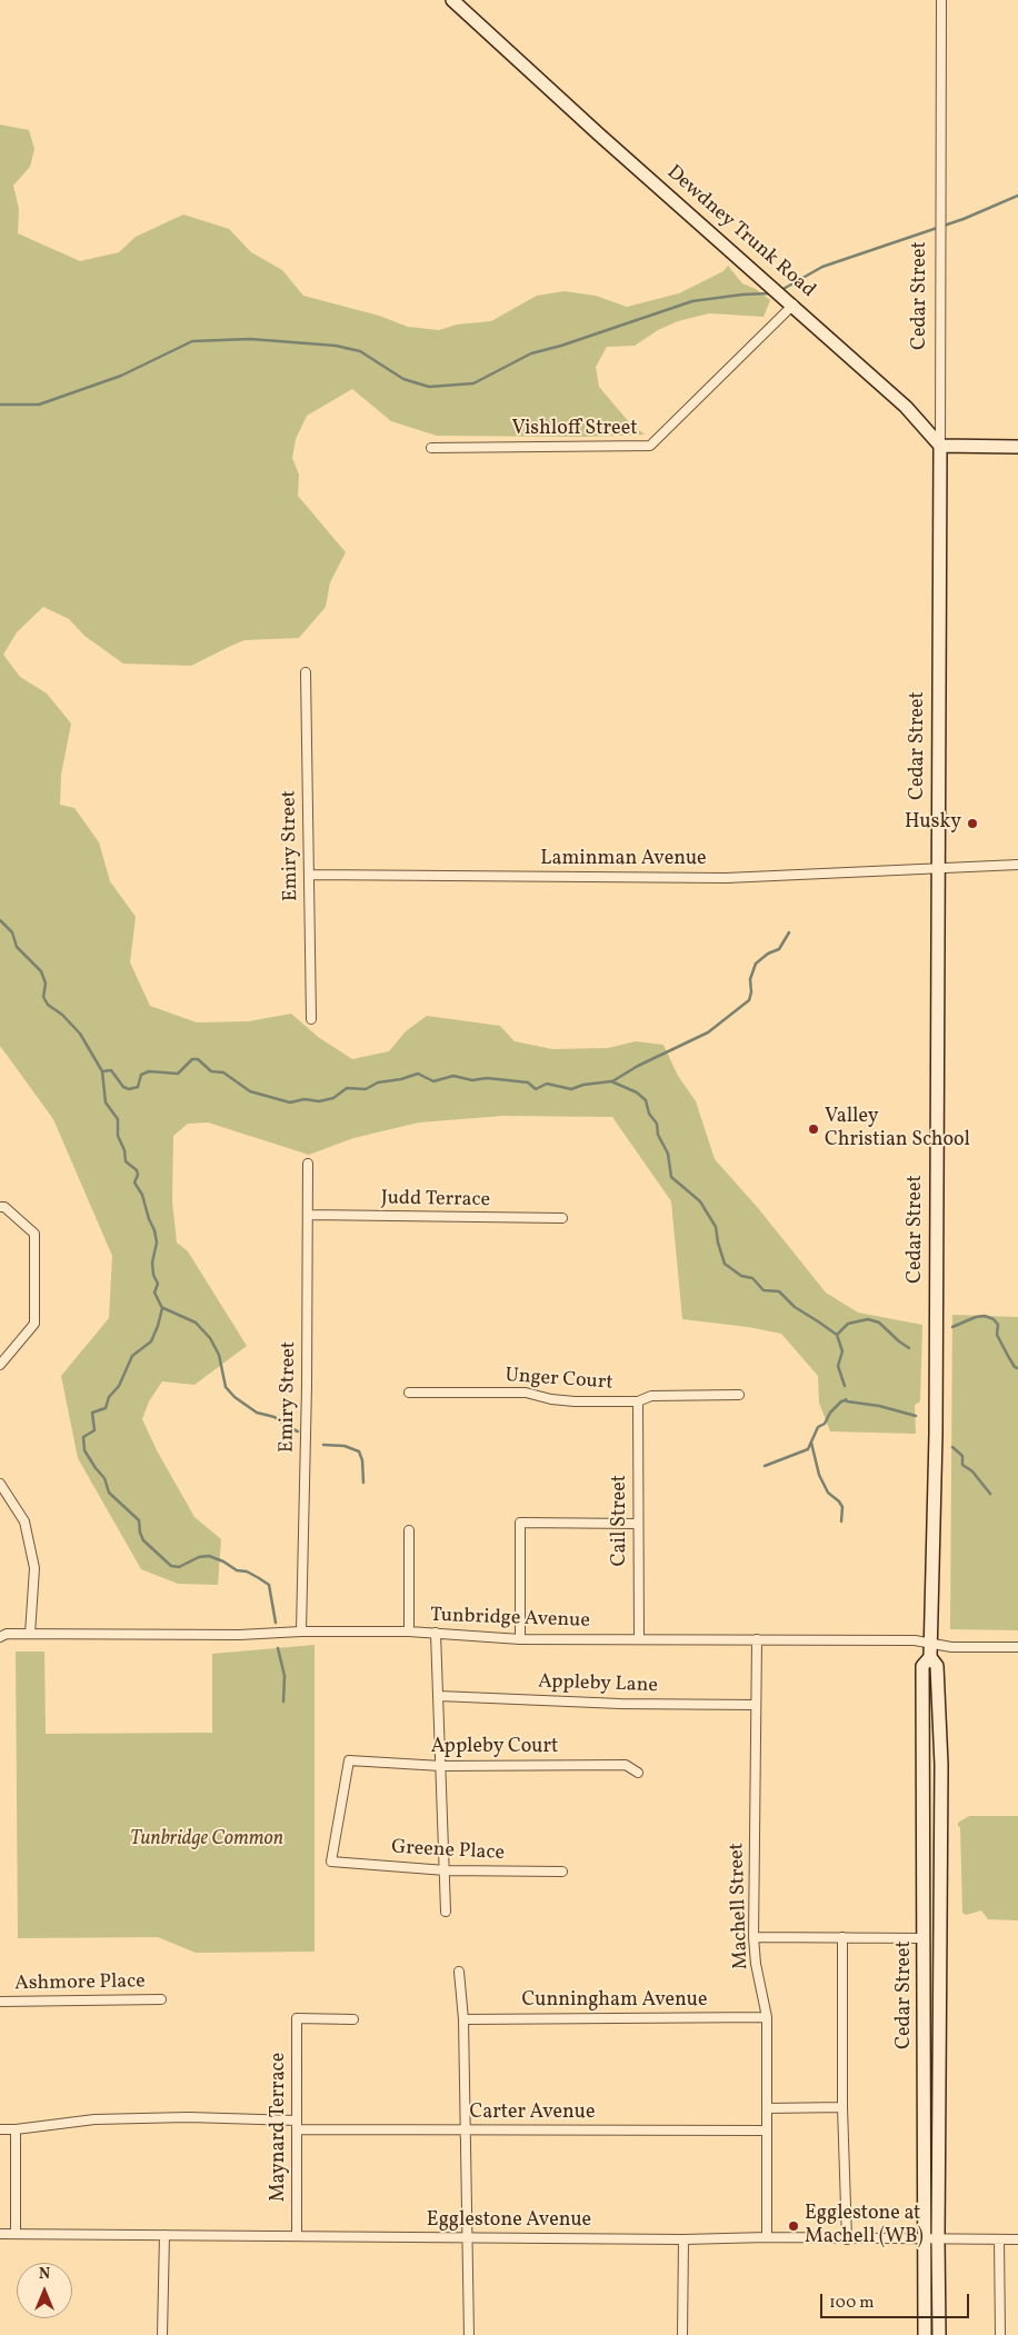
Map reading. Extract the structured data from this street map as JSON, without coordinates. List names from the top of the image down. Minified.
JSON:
{"streets":{"main road":["Dewdney Trunk Road","Cedar Street"],"street":["Vishloff Street","Emiry Street","Laminman Avenue","Judd Terrace","Unger Court","Cail Street","Tunbridge Avenue","Appleby Lane","Appleby Court","Greene Place","Machell Street","Ashmore Place","Cunningham Avenue","Carter Avenue","Maynard Terrace","Egglestone Avenue"]},"crossings":[["Dewdney Trunk Road","Cedar Street"],["Dewdney Trunk Road","Vishloff Street"],["Cedar Street","Laminman Avenue"],["Cedar Street","Tunbridge Avenue"],["Cedar Street","Egglestone Avenue"],["Emiry Street","Laminman Avenue"],["Emiry Street","Judd Terrace"],["Emiry Street","Tunbridge Avenue"],["Unger Court","Cail Street"],["Cail Street","Tunbridge Avenue"],["Tunbridge Avenue","Machell Street"],["Appleby Lane","Machell Street"],["Appleby Court","Greene Place"],["Machell Street","Cunningham Avenue"],["Machell Street","Carter Avenue"],["Machell Street","Egglestone Avenue"],["Carter Avenue","Maynard Terrace"],["Maynard Terrace","Egglestone Avenue"]],"parks":["Tunbridge Common"],"places":["Husky","Valley Christian School","Egglestone at Machell (WB)"],"scale_bar":"100 m","north":"top"}
